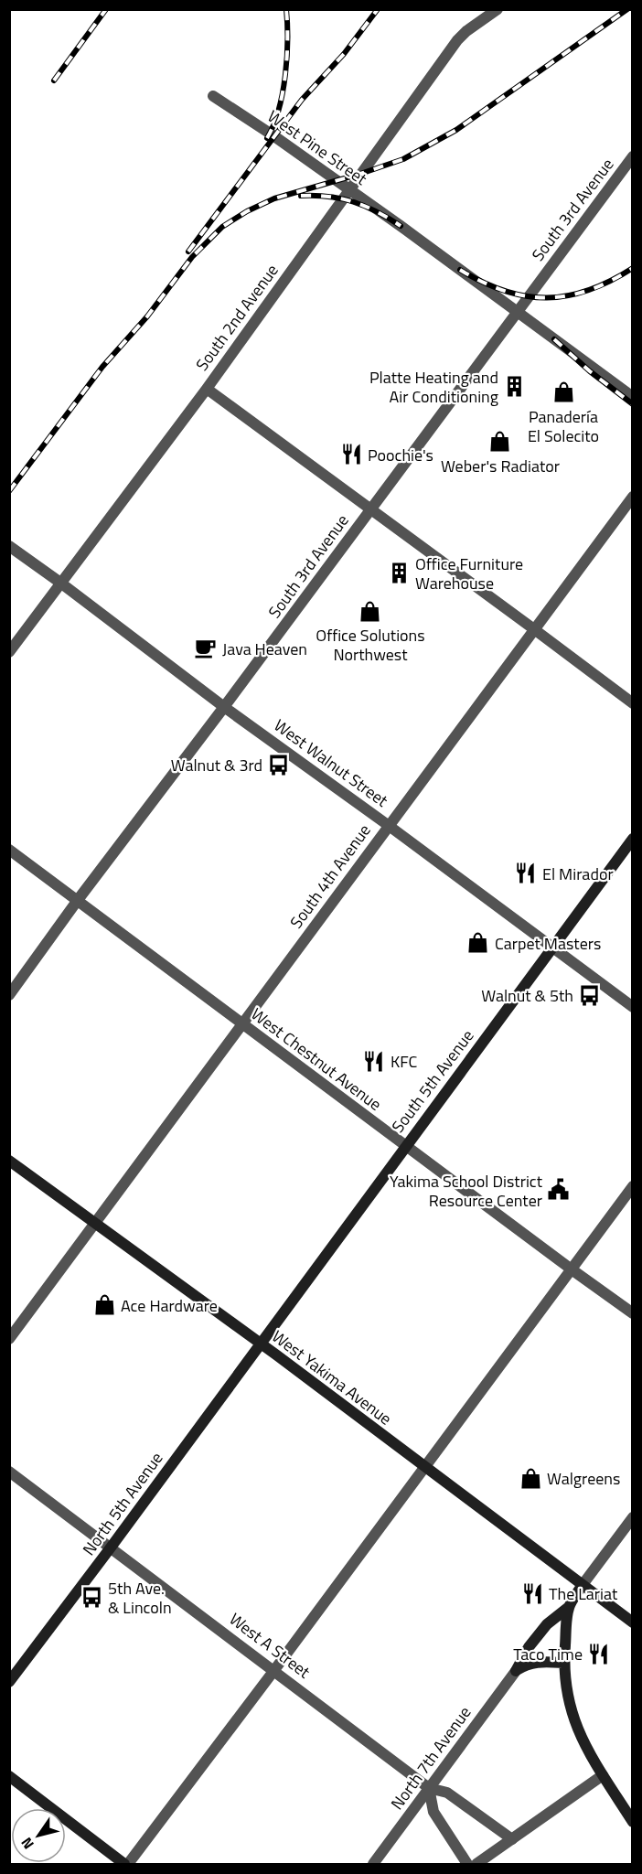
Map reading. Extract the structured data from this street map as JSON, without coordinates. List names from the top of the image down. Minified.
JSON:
{"streets":{"main road":["South 5th Avenue","West Yakima Avenue","North 5th Avenue"],"street":["West Pine Street","South 3rd Avenue","South 2nd Avenue","West Walnut Street","South 4th Avenue","West Chestnut Avenue","West A Street","North 7th Avenue"]},"crossings":[["West Pine Street","South 3rd Avenue"],["West Pine Street","South 2nd Avenue"],["South 3rd Avenue","West Walnut Street"],["South 3rd Avenue","West Chestnut Avenue"],["South 2nd Avenue","West Walnut Street"],["West Walnut Street","South 4th Avenue"],["West Walnut Street","South 5th Avenue"],["South 4th Avenue","West Chestnut Avenue"],["South 4th Avenue","West Yakima Avenue"],["West Chestnut Avenue","South 5th Avenue"],["South 5th Avenue","West Yakima Avenue"],["South 5th Avenue","North 5th Avenue"],["West Yakima Avenue","North 5th Avenue"],["North 5th Avenue","West A Street"],["West A Street","North 7th Avenue"]],"places":{"building":["Platte Heating and Air Conditioning","Office Furniture Warehouse"],"shop":["Panadería El Solecito","Weber's Radiator","Office Solutions Northwest","Carpet Masters","Ace Hardware","Walgreens"],"restaurant":["Poochie's","El Mirador","KFC","The Lariat","Taco Time"],"cafe":["Java Heaven"],"bus stop":["Walnut & 3rd","Walnut & 5th","5th Ave. & Lincoln"],"public building":["Yakima School District Resource Center"]},"north":"bottom left"}
